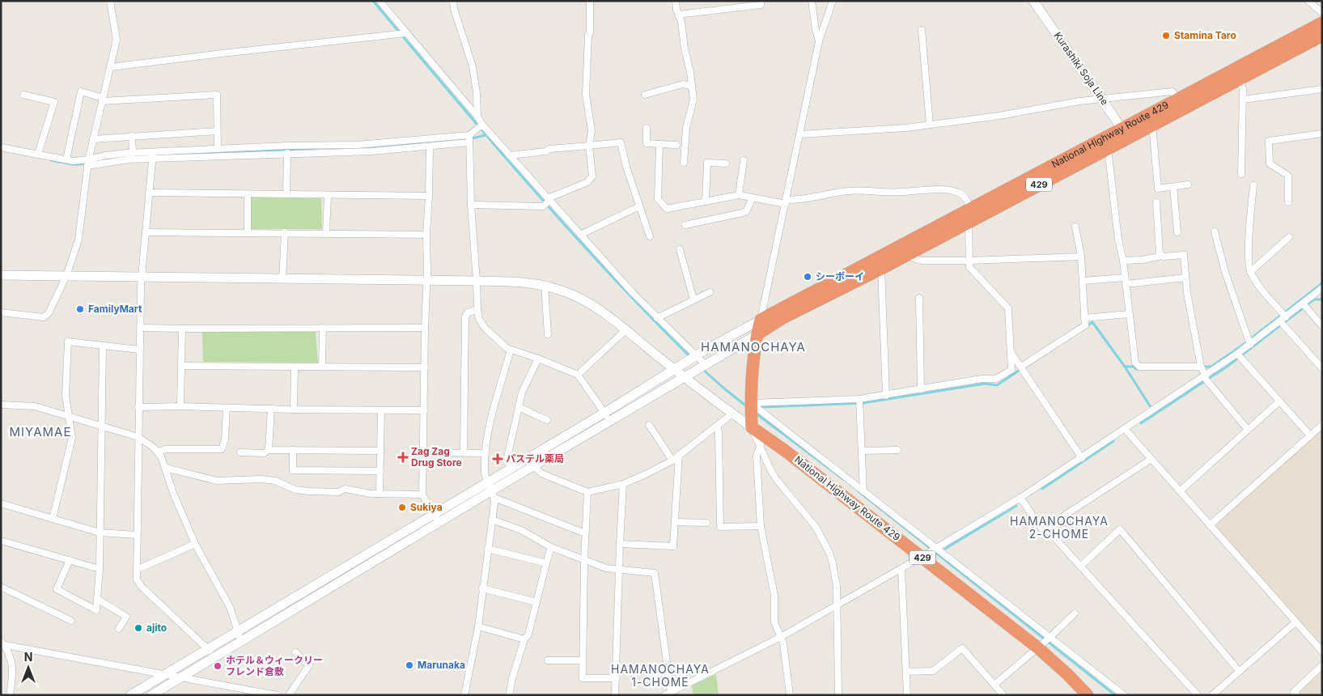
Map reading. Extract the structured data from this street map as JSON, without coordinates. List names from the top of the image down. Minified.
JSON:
{"streets":{"highway":["National Highway Route 429","429"],"street":["Kurashiki Soja Line"]},"crossings":[["Kurashiki Soja Line","National Highway Route 429"]],"districts":["HAMANOCHAYA","MIYAMAE","HAMANOCHAYA 2-CHOME","HAMANOCHAYA 1-CHOME"],"places":{"other":["Stamina Taro","シーボーイ","FamilyMart","Sukiya","ajito","Marunaka","ホテル＆ウィークリー フレンド倉敷"],"health":["Zag Zag Drug Store","パステル薬局"]},"north":"top"}
